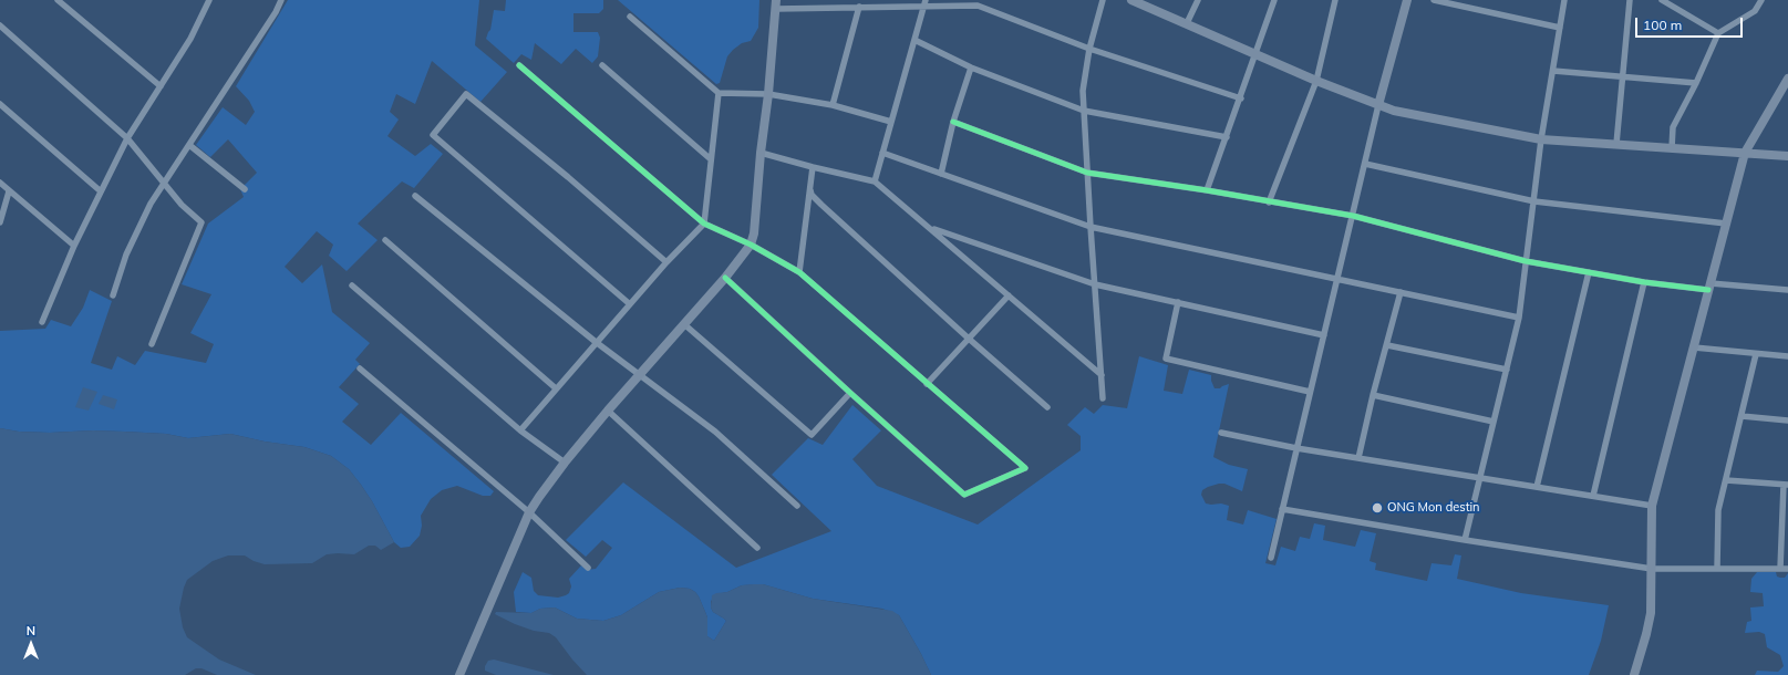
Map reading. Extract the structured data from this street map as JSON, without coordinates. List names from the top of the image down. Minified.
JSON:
{"places":["ONG Mon destin"],"scale_bar":"100 m","north":"top"}
